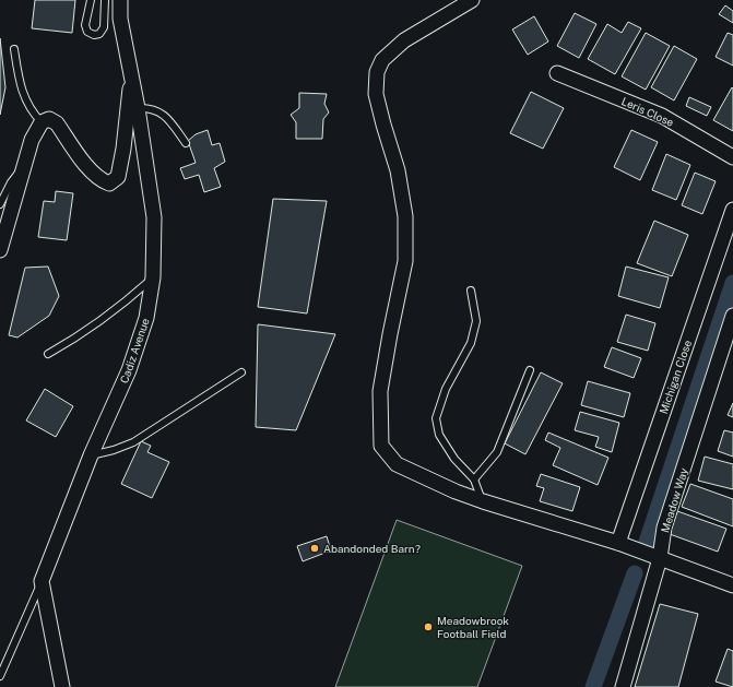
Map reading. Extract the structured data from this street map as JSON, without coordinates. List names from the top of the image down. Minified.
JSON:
{"streets":{"street":["Leris Close","Cadiz Avenue","Michigan Close","Meadow Way"]},"places":["Abandonded Barn?","Meadowbrook Football Field"]}
